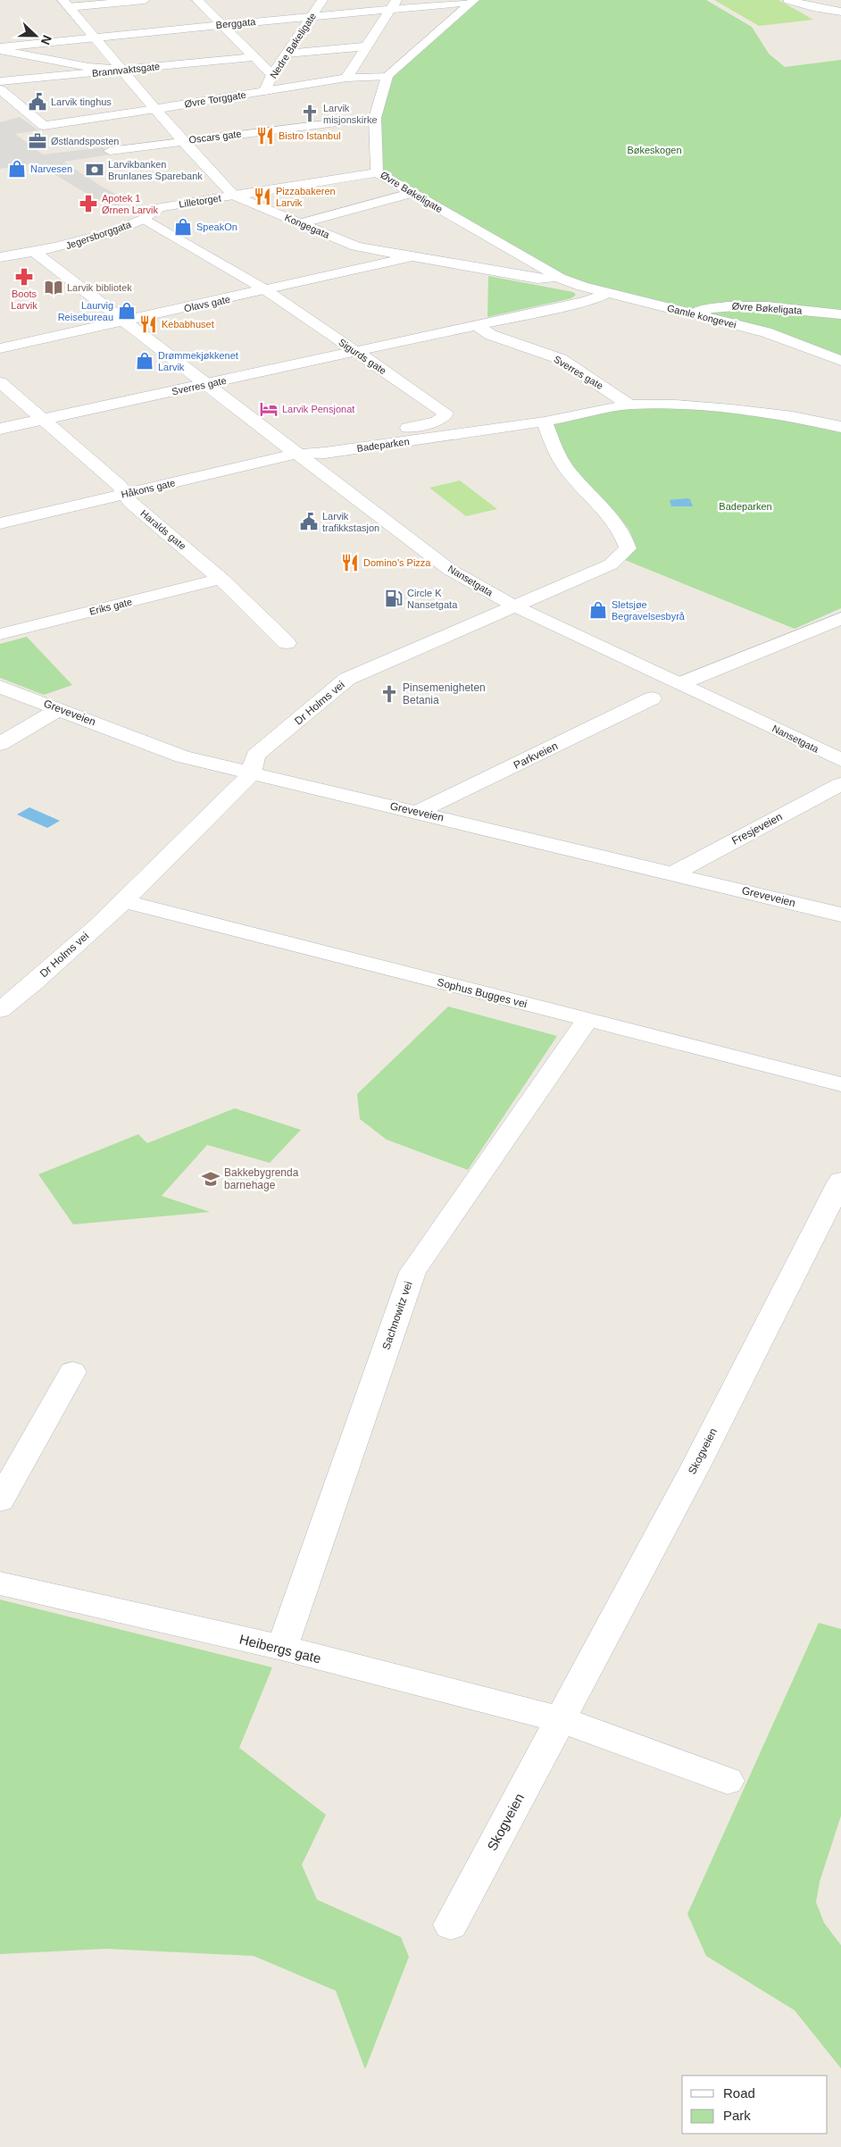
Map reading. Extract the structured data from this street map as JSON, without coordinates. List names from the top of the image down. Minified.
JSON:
{"streets":{"street":["Berggata","Nedre Bøkeligate","Brannvaktsgate","Øvre Torggate","Oscars gate","Øvre Bøkeligate","Lilletorget","Kongegata","Jegersborggata","Olavs gate","Øvre Bøkeligata","Gamle kongevei","Sigurds gate","Sverres gate","Badeparken","Håkons gate","Haralds gate","Nansetgata","Eriks gate","Dr Holms vei","Greveveien","Parkveien","Fresjeveien","Sophus Bugges vei","Sachnowitz vei","Skogveien","Heibergs gate"]},"crossings":[["Berggata","Nedre Bøkeligate"],["Berggata","Kongegata"],["Nedre Bøkeligate","Øvre Torggate"],["Brannvaktsgate","Kongegata"],["Øvre Torggate","Øvre Bøkeligate"],["Øvre Torggate","Kongegata"],["Oscars gate","Øvre Bøkeligate"],["Oscars gate","Kongegata"],["Øvre Bøkeligate","Lilletorget"],["Øvre Bøkeligate","Kongegata"],["Øvre Bøkeligate","Gamle kongevei"],["Lilletorget","Kongegata"],["Lilletorget","Jegersborggata"],["Lilletorget","Sigurds gate"],["Kongegata","Olavs gate"],["Kongegata","Gamle kongevei"],["Jegersborggata","Sigurds gate"],["Jegersborggata","Nansetgata"],["Olavs gate","Sigurds gate"],["Olavs gate","Nansetgata"],["Øvre Bøkeligata","Gamle kongevei"],["Gamle kongevei","Sverres gate"],["Sigurds gate","Sverres gate"],["Sigurds gate","Badeparken"],["Sigurds gate","Håkons gate"],["Sigurds gate","Nansetgata"],["Sverres gate","Badeparken"],["Sverres gate","Haralds gate"],["Sverres gate","Nansetgata"],["Badeparken","Håkons gate"],["Badeparken","Nansetgata"],["Badeparken","Dr Holms vei"],["Håkons gate","Haralds gate"],["Håkons gate","Nansetgata"],["Haralds gate","Eriks gate"],["Nansetgata","Dr Holms vei"],["Dr Holms vei","Greveveien"],["Dr Holms vei","Sophus Bugges vei"],["Greveveien","Parkveien"],["Greveveien","Fresjeveien"],["Sophus Bugges vei","Sachnowitz vei"],["Sachnowitz vei","Heibergs gate"],["Skogveien","Heibergs gate"]],"parks":["Bøkeskogen","Badeparken"],"places":{"public building":["Larvik tinghus","Larvik trafikkstasjon"],"church":["Larvik misjonskirke","Pinsemenigheten Betania"],"restaurant":["Bistro Istanbul","Pizzabakeren Larvik","Kebabhuset","Domino's Pizza"],"office":["Østlandsposten"],"shop":["Narvesen","SpeakOn","Laurvig Reisebureau","Drømmekjøkkenet Larvik","Sletsjøe Begravelsesbyrå"],"bank":["Larvikbanken Brunlanes Sparebank"],"pharmacy":["Apotek 1 Ørnen Larvik","Boots Larvik"],"library":["Larvik bibliotek"],"hotel":["Larvik Pensjonat"],"fuel station":["Circle K Nansetgata"],"school or university":["Bakkebygrenda barnehage"]},"legend":["Road","Park"],"north":"right"}
